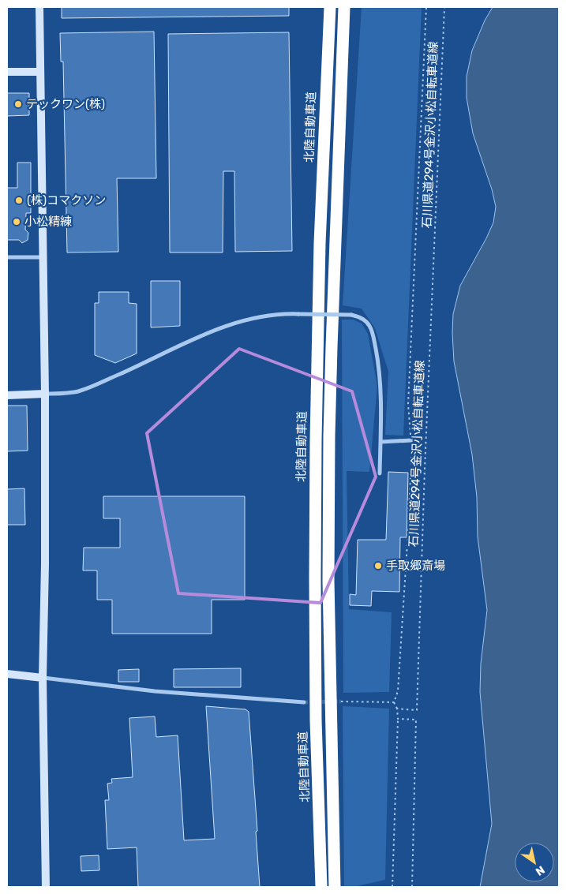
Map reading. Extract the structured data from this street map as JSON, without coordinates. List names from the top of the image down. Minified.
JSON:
{"streets":{"highway":["北陸自動車道"],"path":["石川県道294号金沢小松自転車道線"]},"places":["テックワン(株)","(株)コマクソン","小松精練","手取郷斎場"],"north":"bottom right"}
